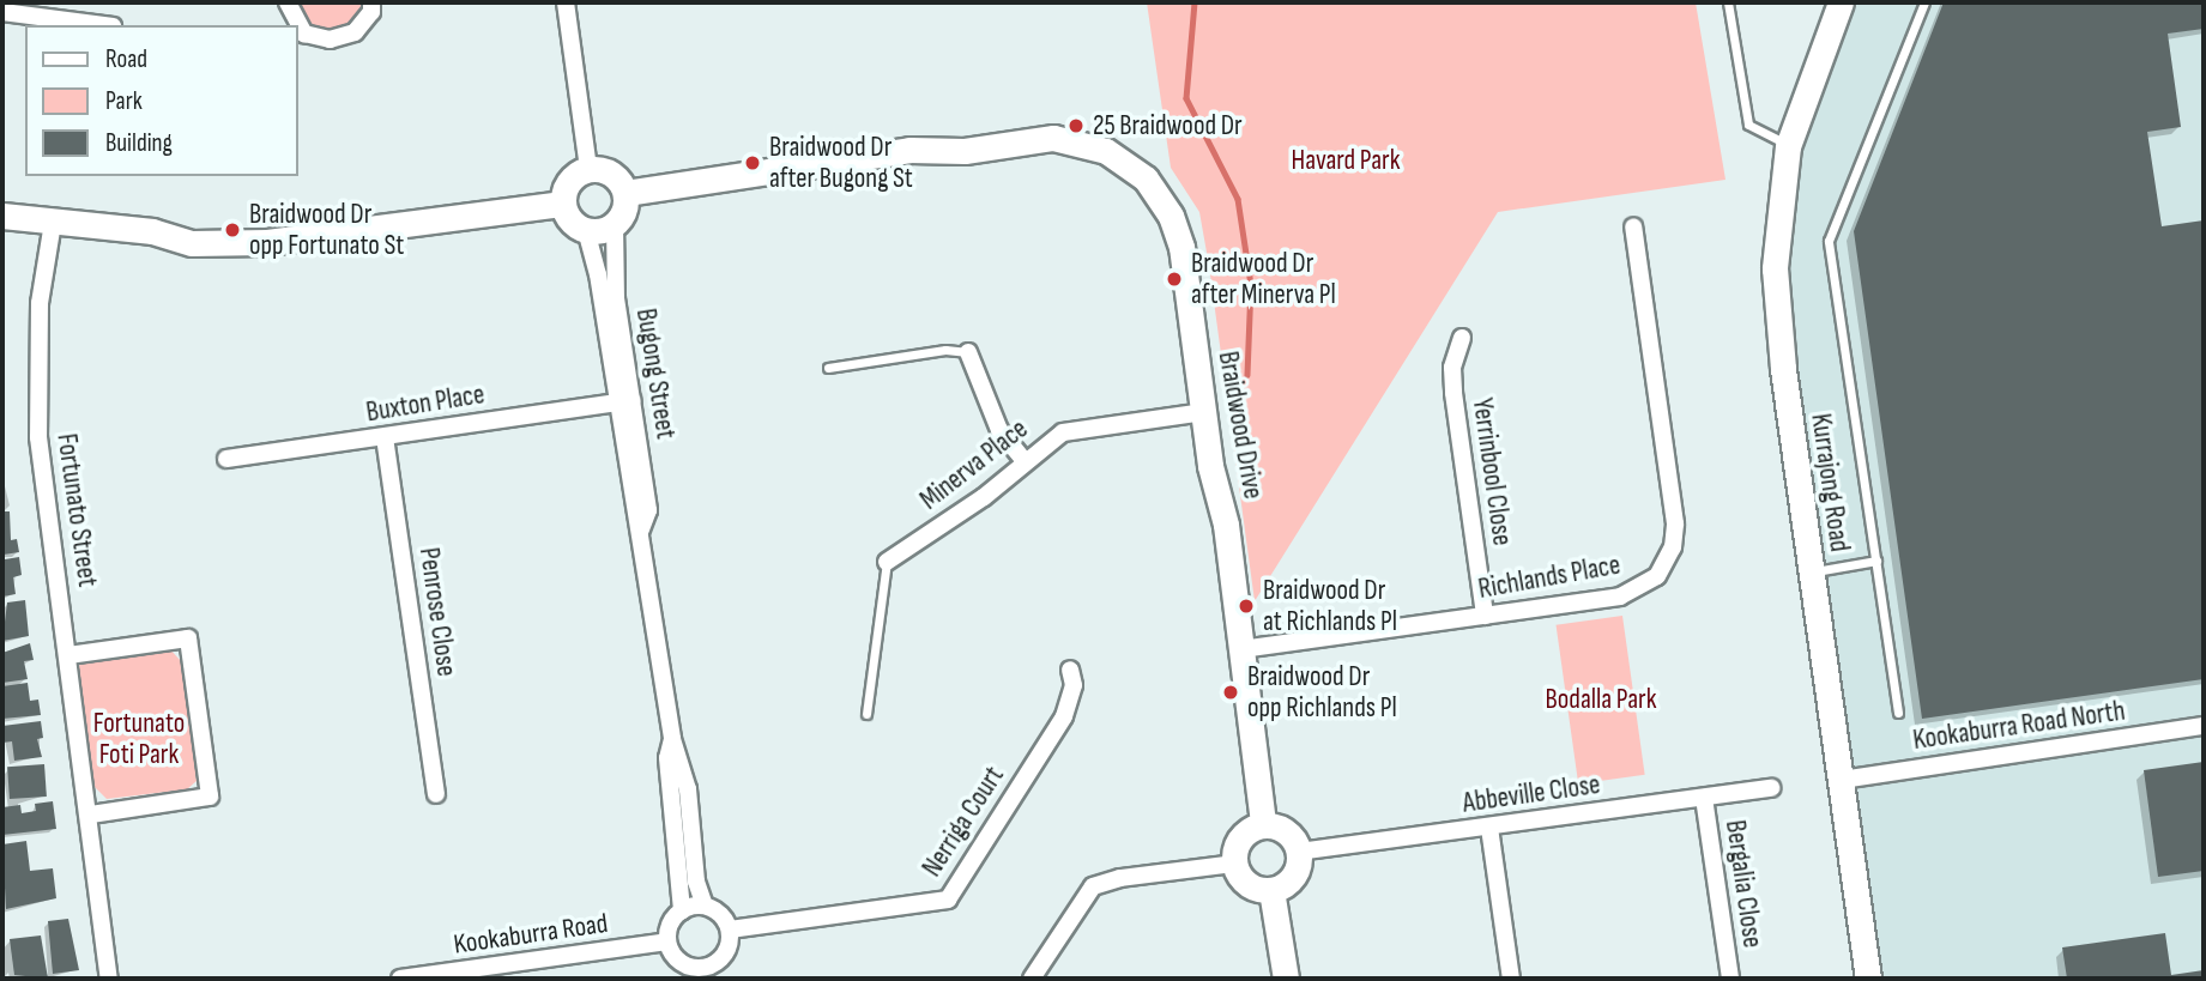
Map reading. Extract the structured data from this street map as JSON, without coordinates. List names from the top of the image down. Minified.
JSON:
{"streets":{"street":["Bugong Street","Buxton Place","Braidwood Drive","Minerva Place","Yerrinbool Close","Kurrajong Road","Fortunato Street","Richlands Place","Penrose Close","Kookaburra Road North","Abbeville Close","Nerriga Court","Bergalia Close","Kookaburra Road"]},"crossings":[["Bugong Street","Buxton Place"],["Bugong Street","Braidwood Drive"],["Bugong Street","Nerriga Court"],["Bugong Street","Kookaburra Road"],["Buxton Place","Penrose Close"],["Braidwood Drive","Minerva Place"],["Braidwood Drive","Richlands Place"],["Braidwood Drive","Abbeville Close"],["Yerrinbool Close","Richlands Place"],["Kurrajong Road","Kookaburra Road North"],["Abbeville Close","Bergalia Close"],["Nerriga Court","Kookaburra Road"]],"parks":["Havard Park","Bodalla Park","Fortunato Foti Park"],"places":["25 Braidwood Dr","Braidwood Dr after Bugong St","Braidwood Dr opp Fortunato St","Braidwood Dr after Minerva Pl","Braidwood Dr at Richlands Pl","Braidwood Dr opp Richlands Pl"],"legend":["Road","Park","Building"]}
